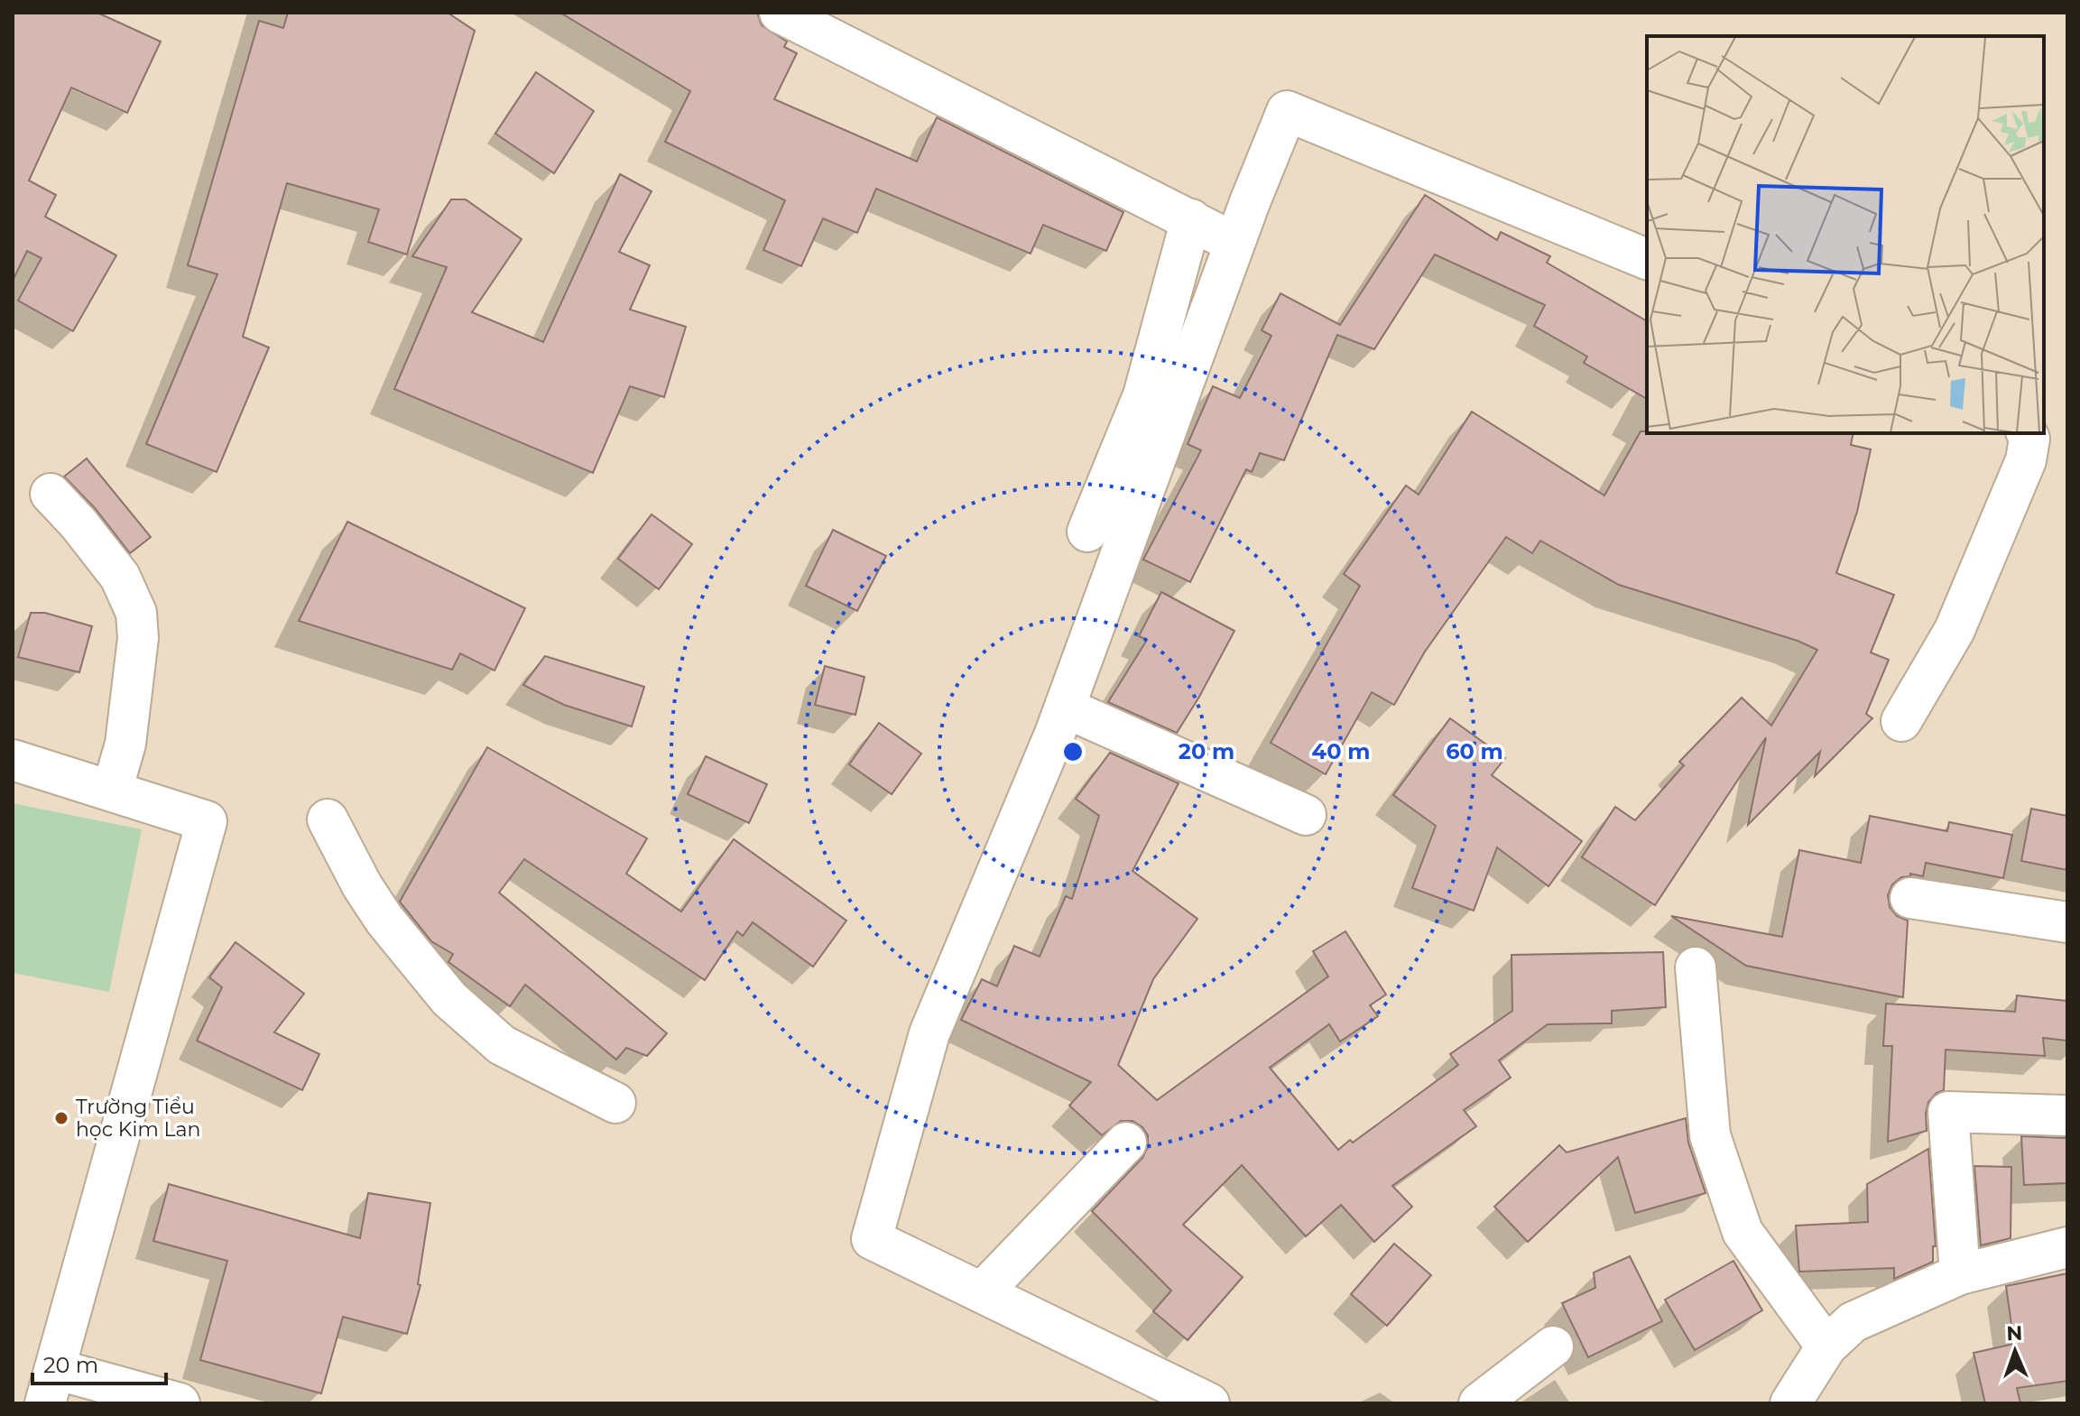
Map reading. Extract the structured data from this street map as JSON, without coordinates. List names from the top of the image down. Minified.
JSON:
{"places":["Trường Tiểu học Kim Lan"],"scale_bar":"20 m","north":"top","rings":["20 m","40 m","60 m"]}
